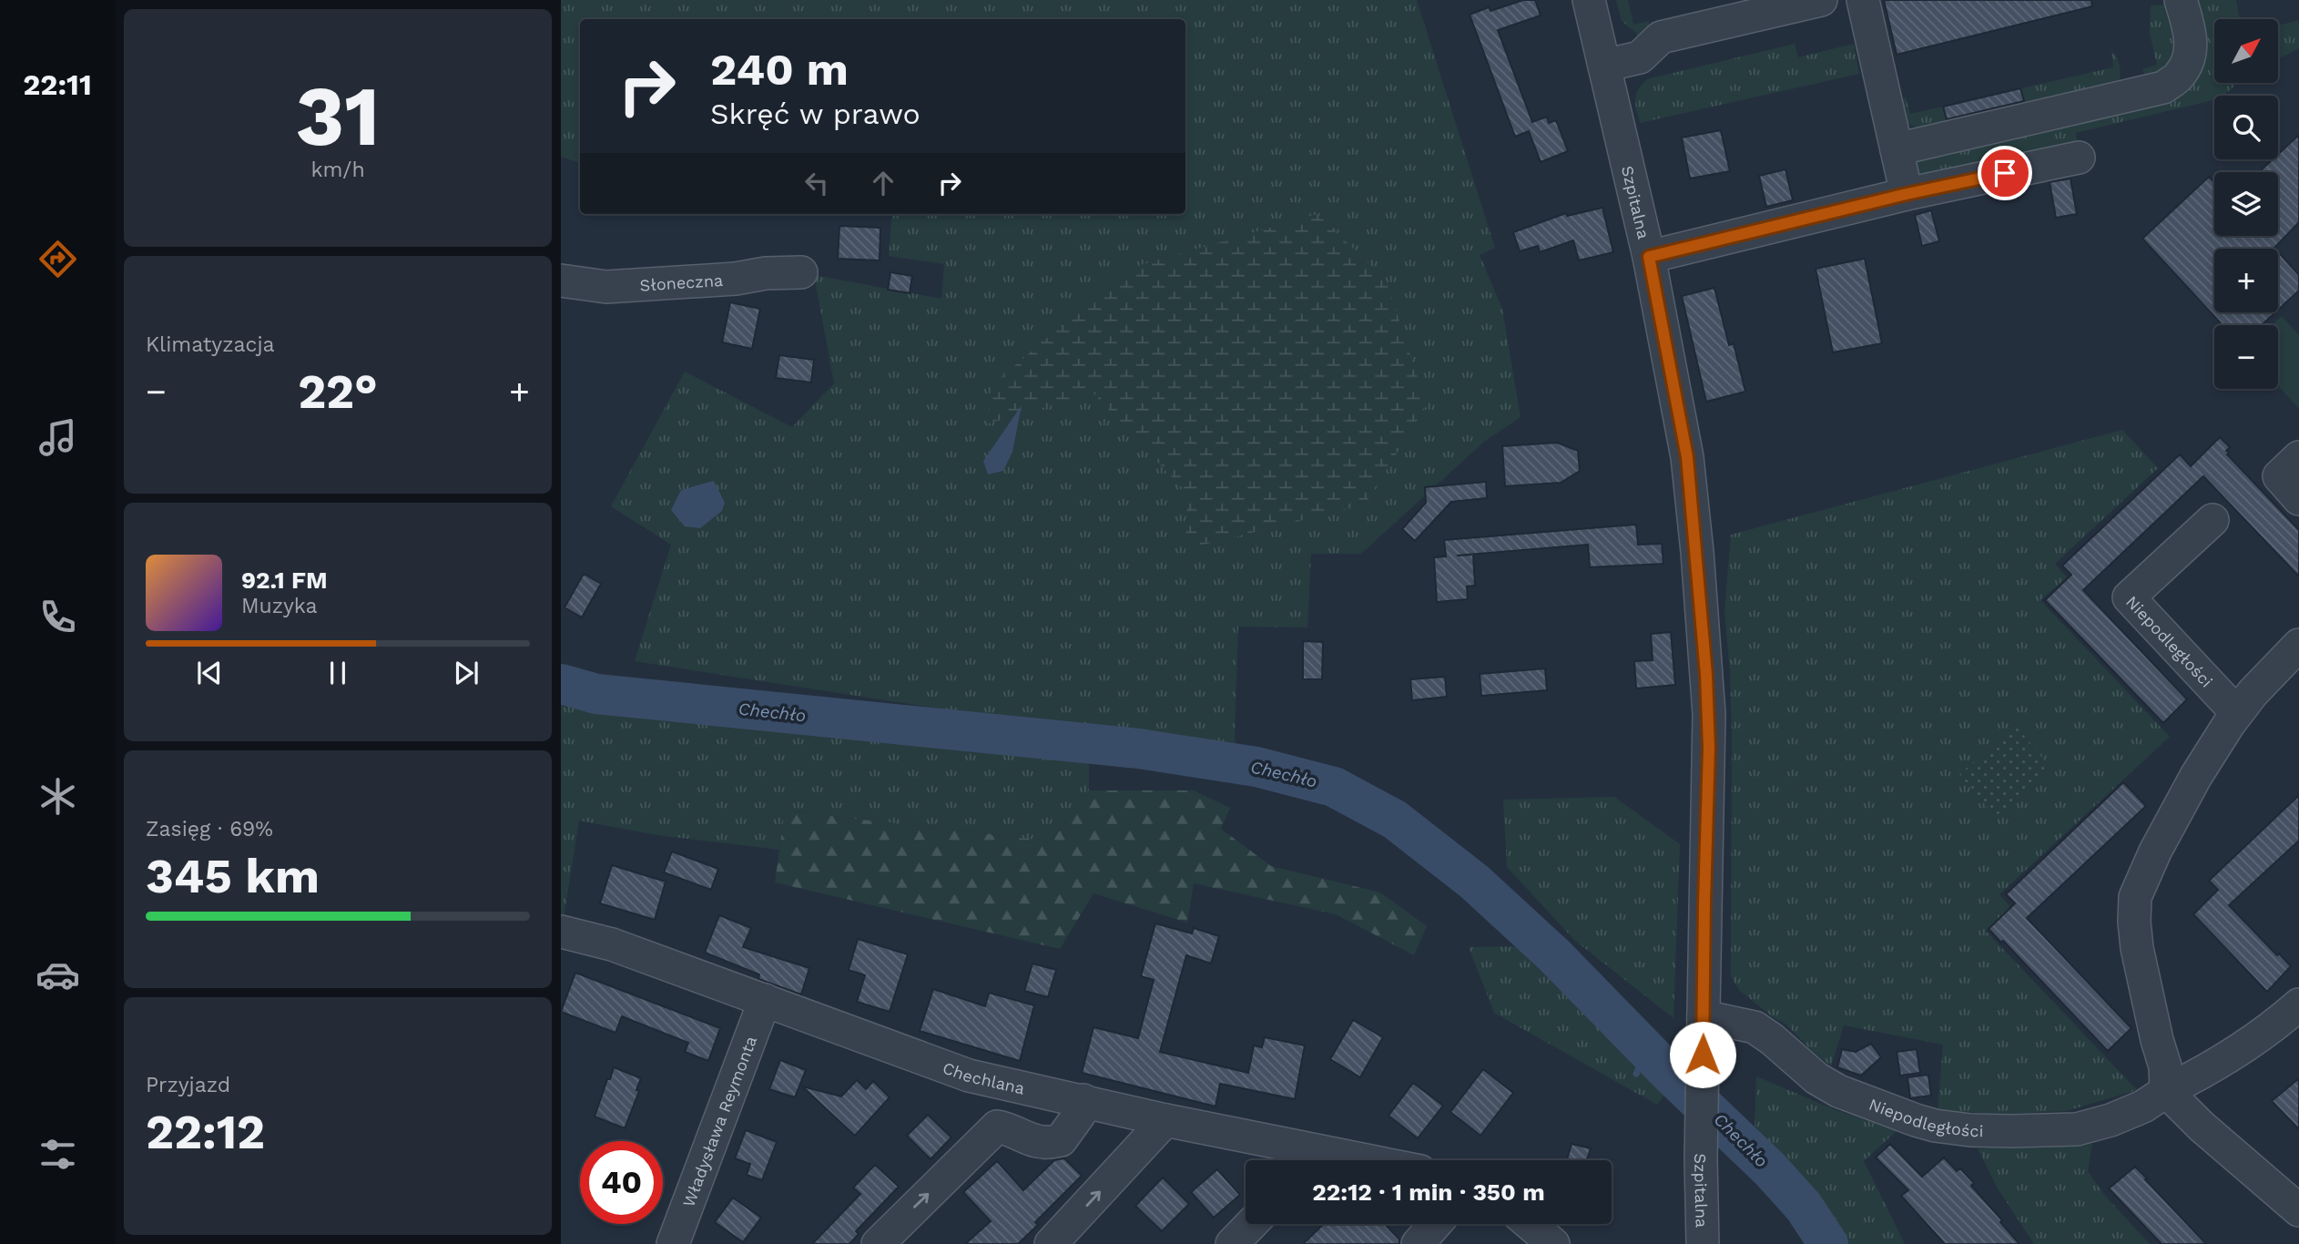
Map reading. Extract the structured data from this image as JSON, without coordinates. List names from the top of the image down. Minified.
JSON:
{"streets":{"street":["Szpitalna","Słoneczna","Niepodległości","Chechlana","Władysława Reymonta"]},"crossings":[["Szpitalna","Niepodległości"],["Chechlana","Władysława Reymonta"]],"water":["Chechło"],"north":"top right","page":{"tabs":"22:11","tile":[["31","km/h"],"Klimatyzacja",["Zasięg · 69%","345 km"],["Przyjazd","22:12"]],"map_buttons":["+","−"],"turn":["240 m","Skręć w prawo"],"heat":["−","22°","+"],"song":["92.1 FM","Muzyka"],"limit":"40","trip":"22:12 · 1 min · 350 m"}}
